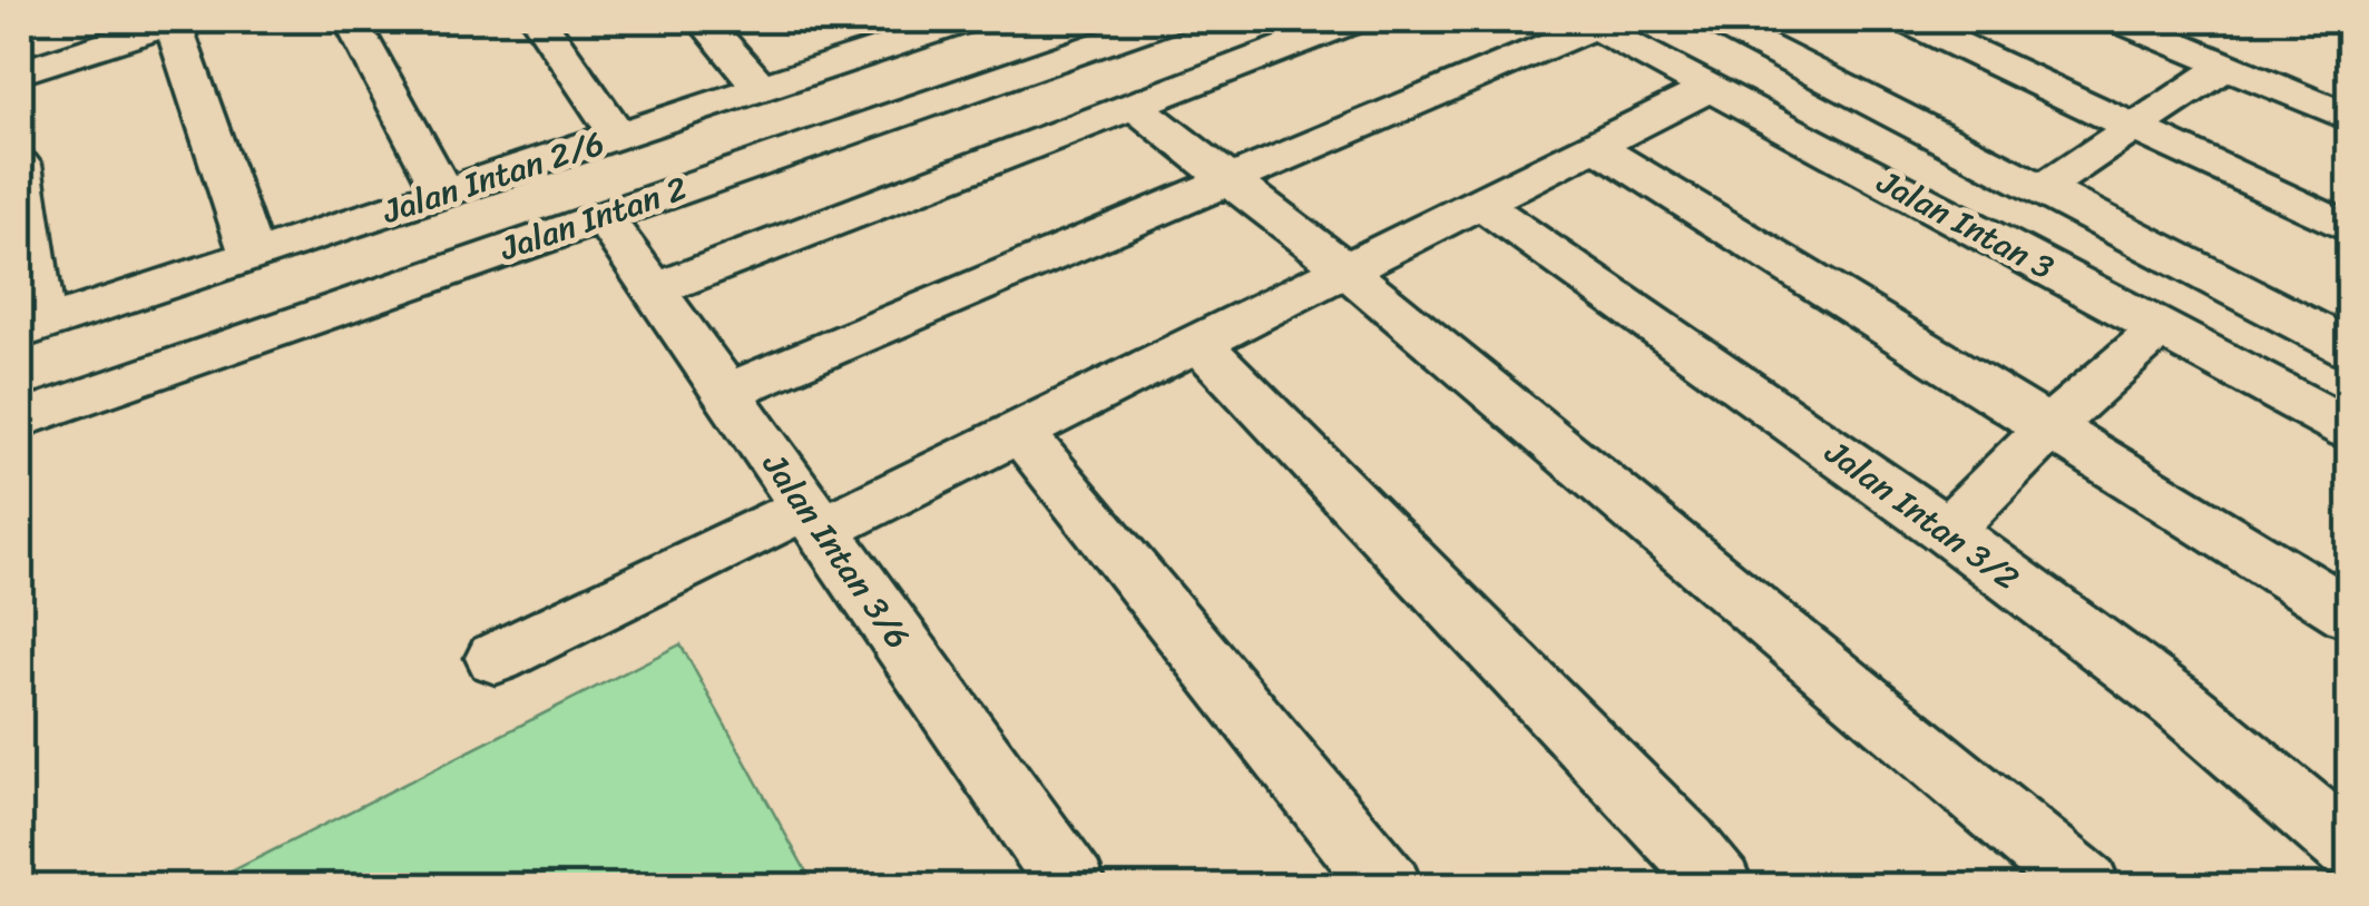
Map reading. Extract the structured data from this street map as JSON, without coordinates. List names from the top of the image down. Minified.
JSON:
{"streets":{"street":["Jalan Intan 2/6","Jalan Intan 2","Jalan Intan 3","Jalan Intan 3/2","Jalan Intan 3/6"]},"crossings":[["Jalan Intan 2","Jalan Intan 3/6"]]}
